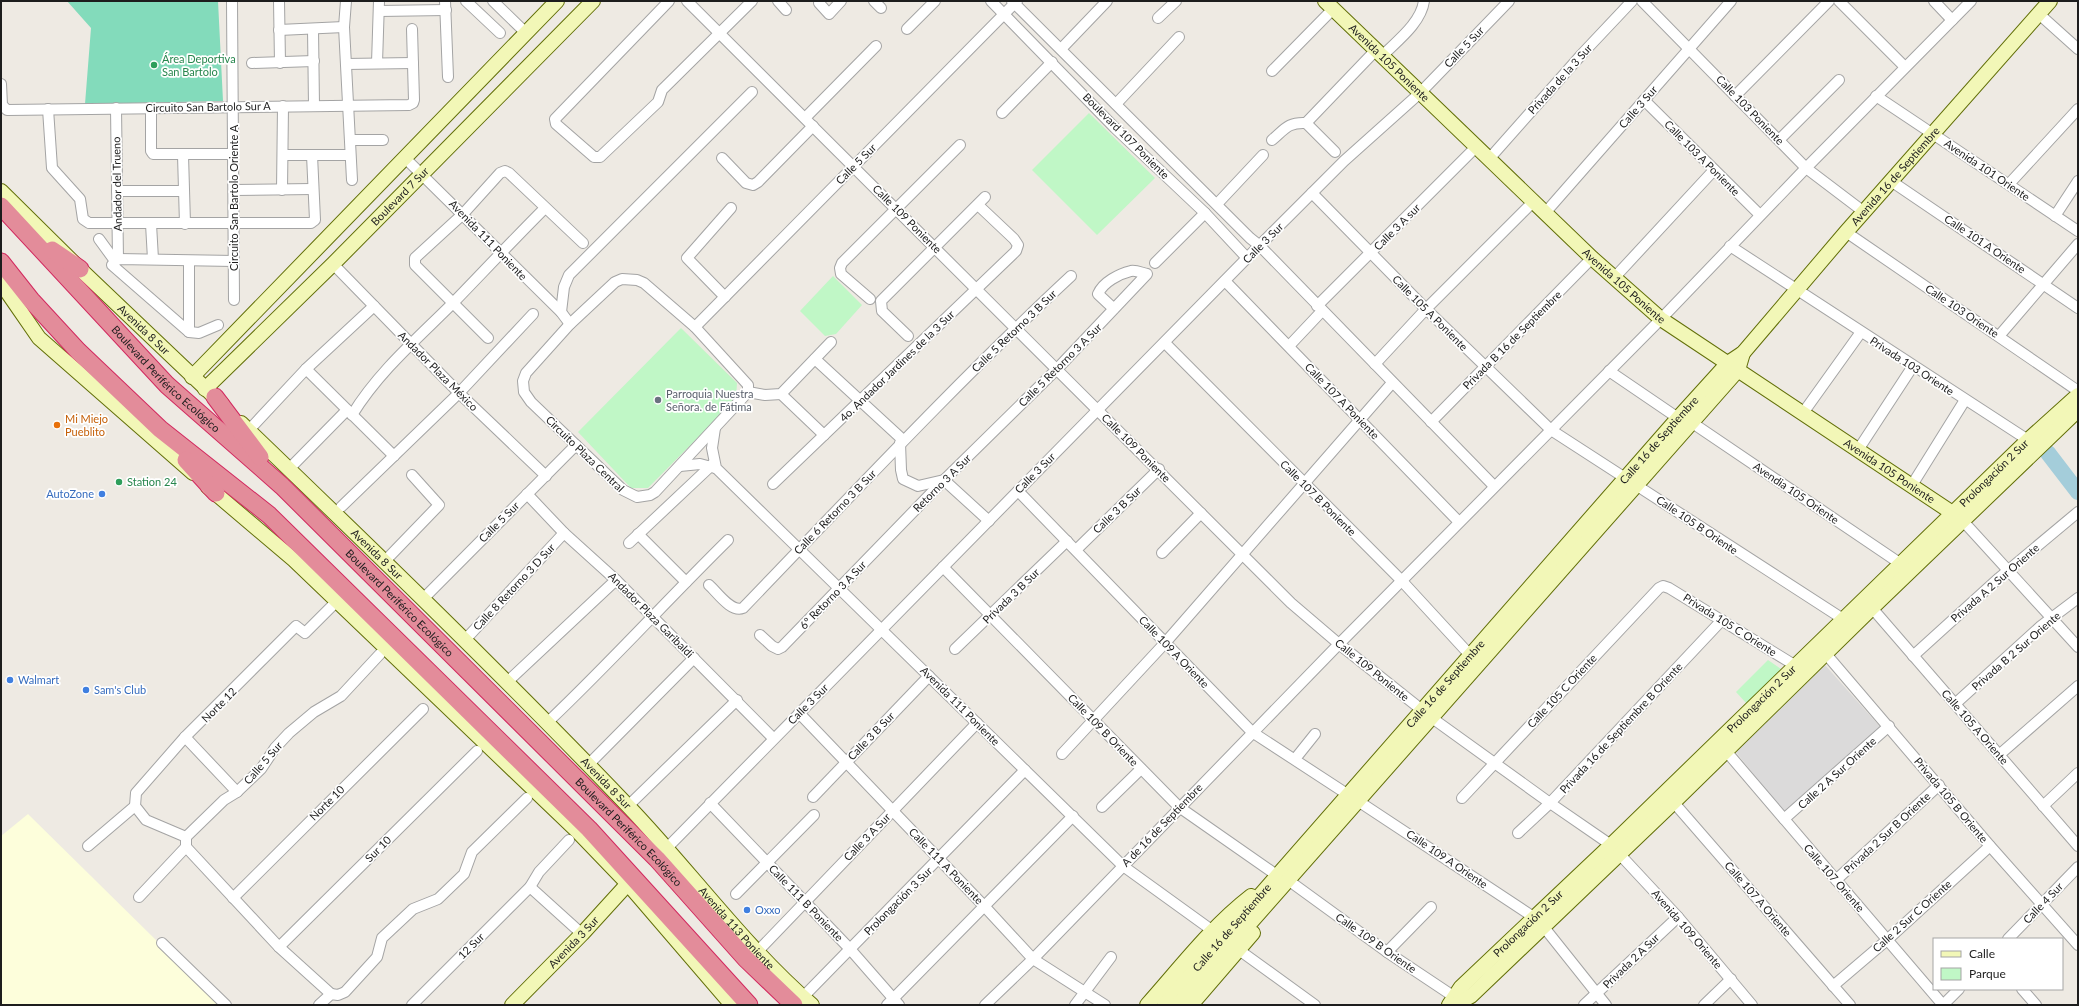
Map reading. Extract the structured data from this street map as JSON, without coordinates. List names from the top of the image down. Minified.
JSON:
{"streets":{"highway":["Boulevard Periférico Ecológico"],"street":["Calle 5 Sur","Avenida 105 Poniente","Privada de la 3 Sur","Circuito San Bartolo Sur A","Calle 3 Sur","Calle 103 Poniente","Boulevard 107 Poniente","Calle 103 A Poniente","Avenida 101 Oriente","Avenida 16 de Septiembre","Andador del Trueno","Boulevard 7 Sur","Circuito San Bartolo Oriente A","Calle 109 Poniente","Calle 3 A sur","Avenida 111 Poniente","Calle 101 A Oriente","Calle 103 Oriente","Calle 105 A Poniente","Avenida 8 Sur","Calle 5 Retorno 3 B Sur","Privada B 16 de Septiembre","Calle 5 Retorno 3 A Sur","4o. Andador Jardines de la 3 Sur","Privada 103 Oriente","Andador Plaza México","Calle 107 A Poniente","Calle 16 de Septiembre","Circuito Plaza Central","Prolongación 2 Sur","Retorno 3 A Sur","Avendia 105 Oriente","Calle 107 B Poniente","Calle 3 B Sur","Calle 6 Retorno 3 B Sur","Calle 105 B Oriente","Privada A 2 Sur Oriente","Calle 8 Retorno 3 D Sur","6º Retorno 3 A Sur","Privada 3 B Sur","Andador Plaza Garibaldi","Privada 105 C Oriente","Privada B 2 Sur Oriente","Calle 109 A Oriente","Calle 105 C Oriente","Norte 12","Calle 105 A Oriente","Privada 16 de Septiembre B Oriente","Calle 109 B Oriente","Calle 2 A Sur Oriente","Privada 105 B Oriente","Norte 10","A de 16 de Septiembre","Privada 2 Sur B Oriente","Calle 3 A Sur","Sur 10","Calle 111 A Poniente","Calle 107 Oriente","Calle 107 A Oriente","Prolongación 3 Sur","Calle 111 B Poniente","Calle 4 Sur","Calle 2 Sur C Oriente","Avenida 113 Poniente","Avenida 109 Oriente","Avenida 3 Sur","12 Sur","Privada 2 A Sur"]},"crossings":[["Calle 5 Sur","Avenida 105 Poniente"],["Calle 5 Sur","Calle 3 Sur"],["Calle 5 Sur","Boulevard 107 Poniente"],["Calle 5 Sur","Calle 109 Poniente"],["Calle 5 Sur","Avenida 8 Sur"],["Calle 5 Sur","Andador Plaza México"],["Calle 5 Sur","Circuito Plaza Central"],["Calle 5 Sur","Andador Plaza Garibaldi"],["Avenida 105 Poniente","Privada de la 3 Sur"],["Avenida 105 Poniente","Calle 3 Sur"],["Avenida 105 Poniente","Avenida 16 de Septiembre"],["Avenida 105 Poniente","Calle 3 A sur"],["Avenida 105 Poniente","Privada B 16 de Septiembre"],["Avenida 105 Poniente","Calle 16 de Septiembre"],["Avenida 105 Poniente","Prolongación 2 Sur"],["Avenida 105 Poniente","A de 16 de Septiembre"],["Circuito San Bartolo Sur A","Andador del Trueno"],["Circuito San Bartolo Sur A","Circuito San Bartolo Oriente A"],["Calle 3 Sur","Calle 103 Poniente"],["Calle 3 Sur","Boulevard 107 Poniente"],["Calle 3 Sur","Calle 103 A Poniente"],["Calle 3 Sur","Calle 109 Poniente"],["Calle 3 Sur","Avenida 111 Poniente"],["Calle 3 Sur","Calle 105 A Poniente"],["Calle 3 Sur","Avenida 8 Sur"],["Calle 3 Sur","Boulevard Periférico Ecológico"],["Calle 3 Sur","Calle 107 A Poniente"],["Calle 3 Sur","Calle 107 B Poniente"],["Calle 3 Sur","Andador Plaza Garibaldi"],["Calle 3 Sur","Calle 109 A Oriente"],["Calle 3 Sur","Calle 109 B Oriente"],["Calle 3 Sur","Calle 111 A Poniente"],["Calle 3 Sur","Calle 111 B Poniente"],["Calle 3 Sur","Avenida 113 Poniente"],["Calle 103 Poniente","Avenida 16 de Septiembre"],["Calle 103 Poniente","A de 16 de Septiembre"],["Calle 103 A Poniente","A de 16 de Septiembre"],["Avenida 101 Oriente","Avenida 16 de Septiembre"],["Avenida 101 Oriente","A de 16 de Septiembre"],["Avenida 16 de Septiembre","Calle 101 A Oriente"],["Avenida 16 de Septiembre","Calle 103 Oriente"],["Avenida 16 de Septiembre","Privada 103 Oriente"],["Avenida 16 de Septiembre","Calle 16 de Septiembre"],["Boulevard 7 Sur","Avenida 111 Poniente"],["Boulevard 7 Sur","Avenida 8 Sur"],["Boulevard 7 Sur","Andador Plaza México"],["Calle 109 Poniente","Calle 5 Retorno 3 B Sur"],["Calle 109 Poniente","Calle 5 Retorno 3 A Sur"],["Calle 109 Poniente","4o. Andador Jardines de la 3 Sur"],["Calle 109 Poniente","Calle 16 de Septiembre"],["Calle 109 Poniente","Prolongación 2 Sur"],["Calle 109 Poniente","Calle 3 B Sur"],["Calle 109 Poniente","Calle 105 C Oriente"],["Calle 109 Poniente","Privada 16 de Septiembre B Oriente"],["Calle 109 Poniente","A de 16 de Septiembre"],["Calle 109 Poniente","Avenida 109 Oriente"],["Calle 3 A sur","Calle 105 A Poniente"],["Calle 3 A sur","Calle 107 A Poniente"],["Avenida 111 Poniente","Circuito Plaza Central"],["Avenida 111 Poniente","Calle 3 B Sur"],["Avenida 111 Poniente","Calle 6 Retorno 3 B Sur"],["Avenida 111 Poniente","6º Retorno 3 A Sur"],["Avenida 111 Poniente","A de 16 de Septiembre"],["Avenida 111 Poniente","Calle 3 A Sur"],["Avenida 111 Poniente","Prolongación 3 Sur"],["Calle 105 A Poniente","Privada B 16 de Septiembre"],["Calle 105 A Poniente","Calle 105 B Oriente"],["Calle 105 A Poniente","A de 16 de Septiembre"],["Avenida 8 Sur","Boulevard Periférico Ecológico"],["Avenida 8 Sur","Calle 8 Retorno 3 D Sur"],["Avenida 8 Sur","Avenida 113 Poniente"],["Calle 5 Retorno 3 B Sur","Calle 6 Retorno 3 B Sur"],["Calle 5 Retorno 3 A Sur","Retorno 3 A Sur"],["Privada 103 Oriente","Prolongación 2 Sur"],["Boulevard Periférico Ecológico","Prolongación 3 Sur"],["Boulevard Periférico Ecológico","Avenida 113 Poniente"],["Calle 107 A Poniente","A de 16 de Septiembre"],["Calle 16 de Septiembre","Avendia 105 Oriente"],["Calle 16 de Septiembre","Calle 107 B Poniente"],["Calle 16 de Septiembre","Calle 105 B Oriente"],["Calle 16 de Septiembre","Calle 109 A Oriente"],["Calle 16 de Septiembre","Calle 109 B Oriente"],["Prolongación 2 Sur","Avendia 105 Oriente"],["Prolongación 2 Sur","Calle 105 B Oriente"],["Prolongación 2 Sur","Privada 105 C Oriente"],["Prolongación 2 Sur","Calle 109 A Oriente"],["Prolongación 2 Sur","Calle 105 A Oriente"],["Prolongación 2 Sur","Calle 109 B Oriente"],["Prolongación 2 Sur","Privada 105 B Oriente"],["Prolongación 2 Sur","Calle 107 Oriente"],["Prolongación 2 Sur","Calle 107 A Oriente"],["Prolongación 2 Sur","Avenida 109 Oriente"],["Retorno 3 A Sur","6º Retorno 3 A Sur"],["Avendia 105 Oriente","A de 16 de Septiembre"],["Calle 107 B Poniente","A de 16 de Septiembre"],["Calle 3 B Sur","Calle 109 A Oriente"],["Calle 3 B Sur","Calle 111 A Poniente"],["Calle 105 B Oriente","A de 16 de Septiembre"],["Privada A 2 Sur Oriente","Calle 105 A Oriente"],["Calle 8 Retorno 3 D Sur","Andador Plaza Garibaldi"],["Privada 3 B Sur","Calle 109 A Oriente"],["Privada 3 B Sur","Calle 109 B Oriente"],["Privada 105 C Oriente","Calle 105 C Oriente"],["Privada 105 C Oriente","Privada 16 de Septiembre B Oriente"],["Privada B 2 Sur Oriente","Calle 105 A Oriente"],["Calle 109 A Oriente","A de 16 de Septiembre"],["Calle 109 A Oriente","Privada 2 A Sur"],["Calle 109 B Oriente","A de 16 de Septiembre"],["Calle 2 A Sur Oriente","Privada 105 B Oriente"],["Calle 2 A Sur Oriente","Calle 107 Oriente"],["Privada 105 B Oriente","Privada 2 Sur B Oriente"],["Privada 105 B Oriente","Calle 4 Sur"],["Privada 105 B Oriente","Calle 2 Sur C Oriente"],["A de 16 de Septiembre","Calle 111 A Poniente"],["Privada 2 Sur B Oriente","Calle 107 Oriente"],["Calle 3 A Sur","Calle 111 A Poniente"],["Calle 3 A Sur","Calle 111 B Poniente"],["Calle 3 A Sur","Avenida 113 Poniente"],["Calle 111 A Poniente","Prolongación 3 Sur"],["Calle 107 Oriente","Calle 2 Sur C Oriente"],["Calle 107 A Oriente","Calle 2 Sur C Oriente"],["Prolongación 3 Sur","Calle 111 B Poniente"],["Prolongación 3 Sur","Avenida 113 Poniente"],["Avenida 109 Oriente","Privada 2 A Sur"]],"places":["Área Deportiva San Bartolo","Parroquia Nuestra Señora. de Fátima","Mi Miejo Pueblito","Station 24","AutoZone","Walmart","Sam's Club","Oxxo"],"legend":["Calle","Parque"]}
